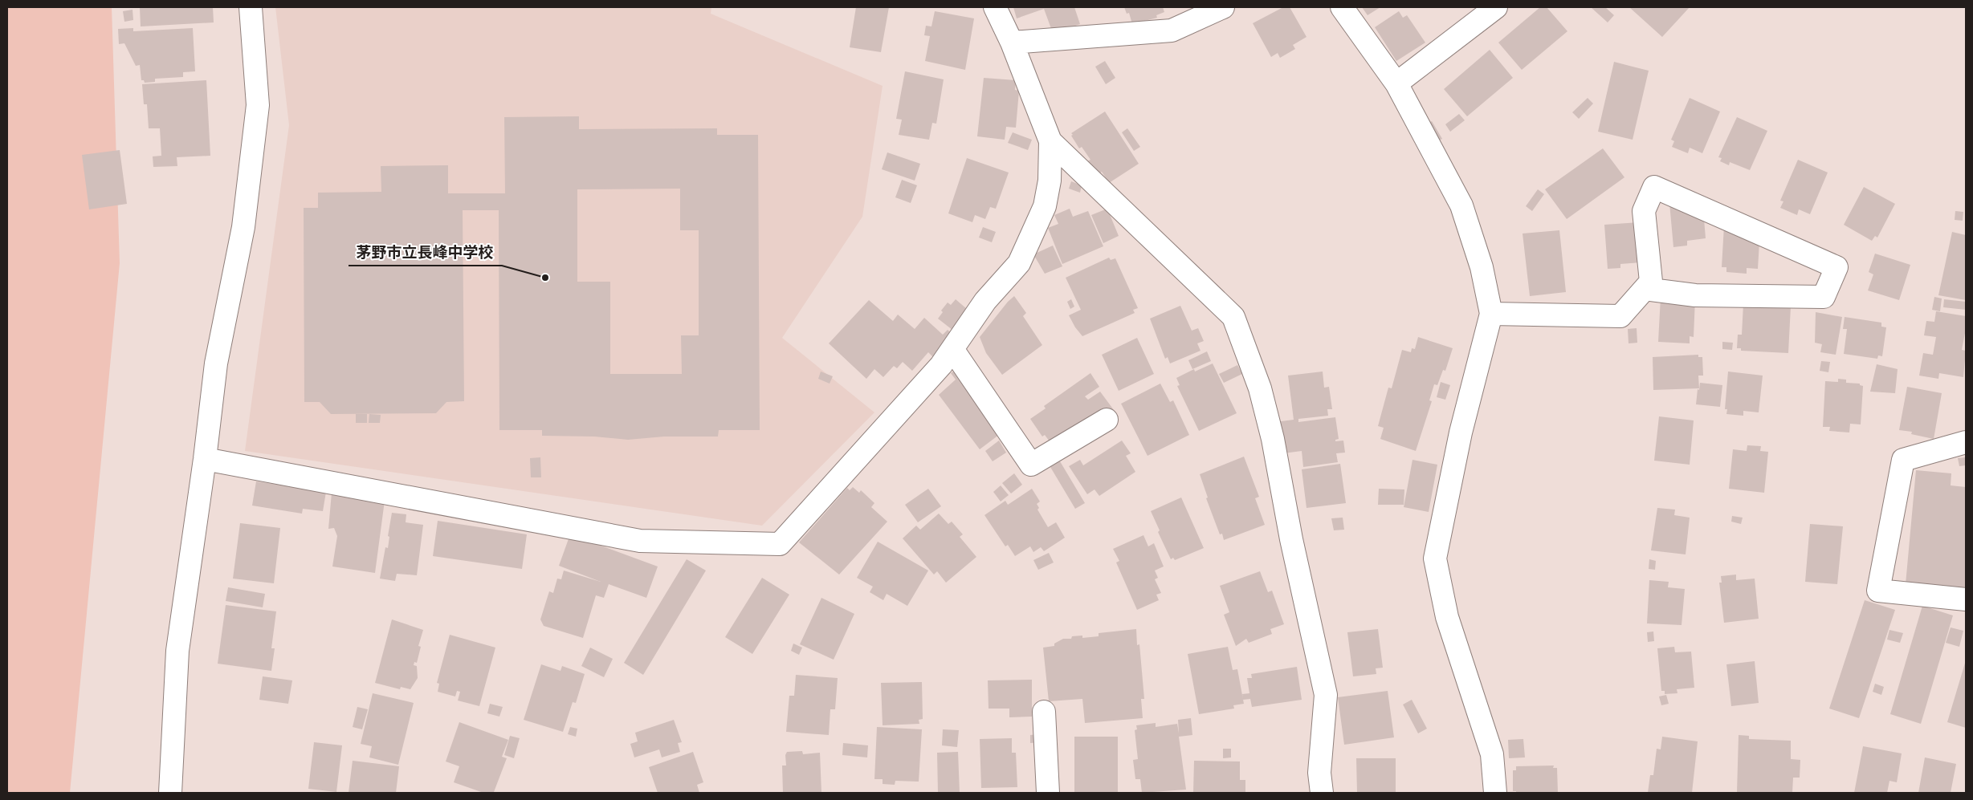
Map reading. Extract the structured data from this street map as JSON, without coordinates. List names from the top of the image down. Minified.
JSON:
{"places":["茅野市立長峰中学校"]}
